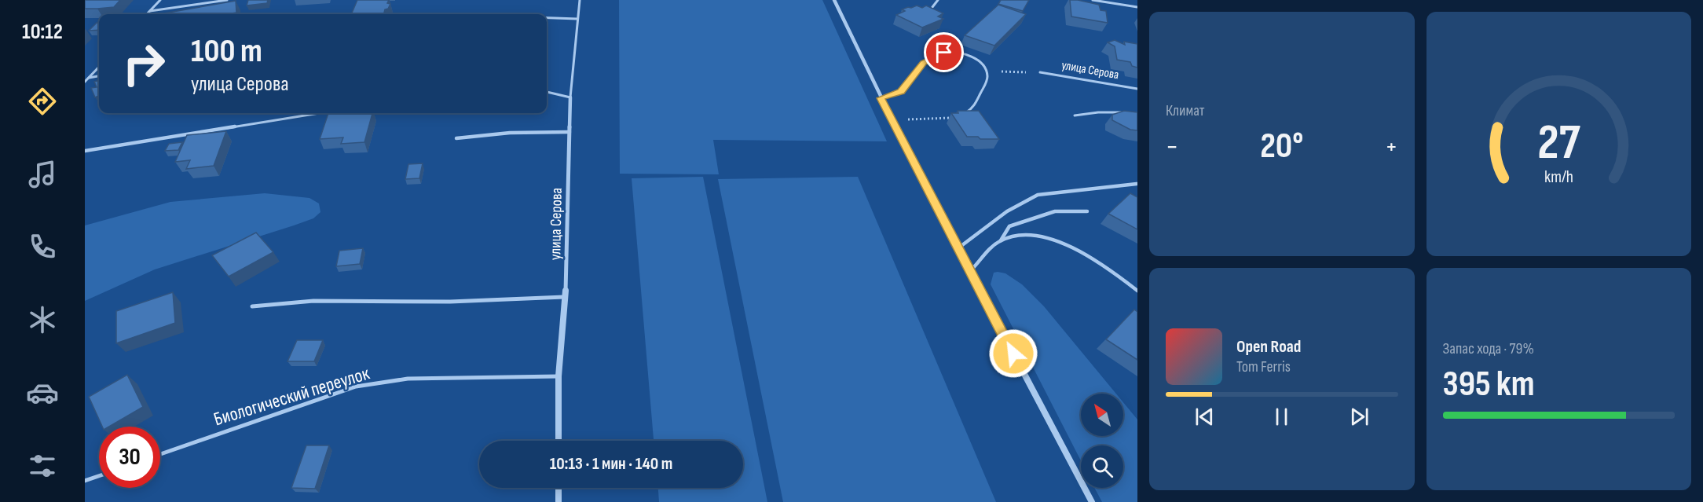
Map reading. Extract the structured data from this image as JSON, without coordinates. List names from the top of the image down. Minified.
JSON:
{"streets":{"street":["улица Серова"],"lane":["Биологический переулок"]},"crossings":[["улица Серова","Биологический переулок"]],"north":"top left","page":{"tabs":"10:12","tile":["Климат",["Запас хода · 79%","395 km"]],"turn":["100 m","улица Серова"],"heat":["−","20°","+"],"song":["Open Road","Tom Ferris"],"limit":"30","trip":"10:13 · 1 мин · 140 m","gauge":["27","km/h"]}}
